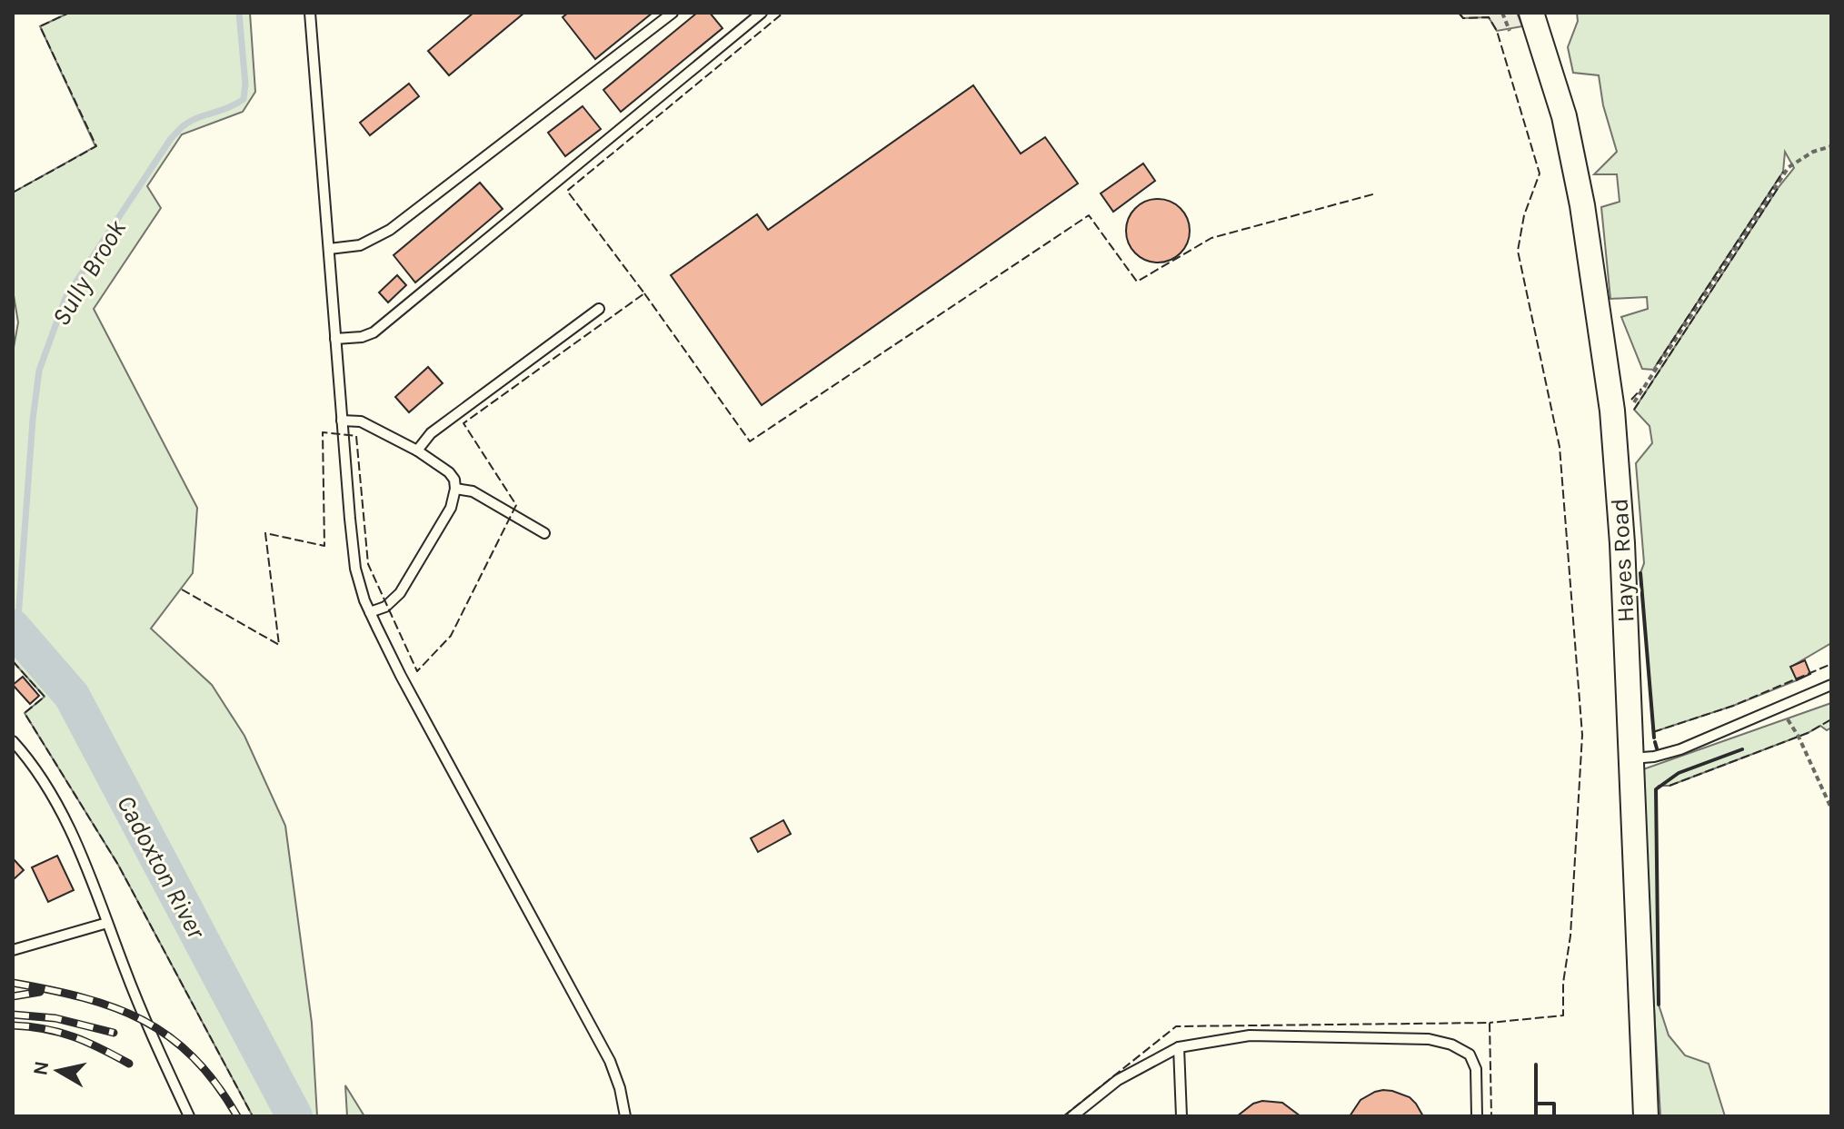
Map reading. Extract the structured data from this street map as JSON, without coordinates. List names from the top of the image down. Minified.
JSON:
{"streets":{"street":["Hayes Road"]},"water":["Sully Brook","Cadoxton River"],"north":"left"}
